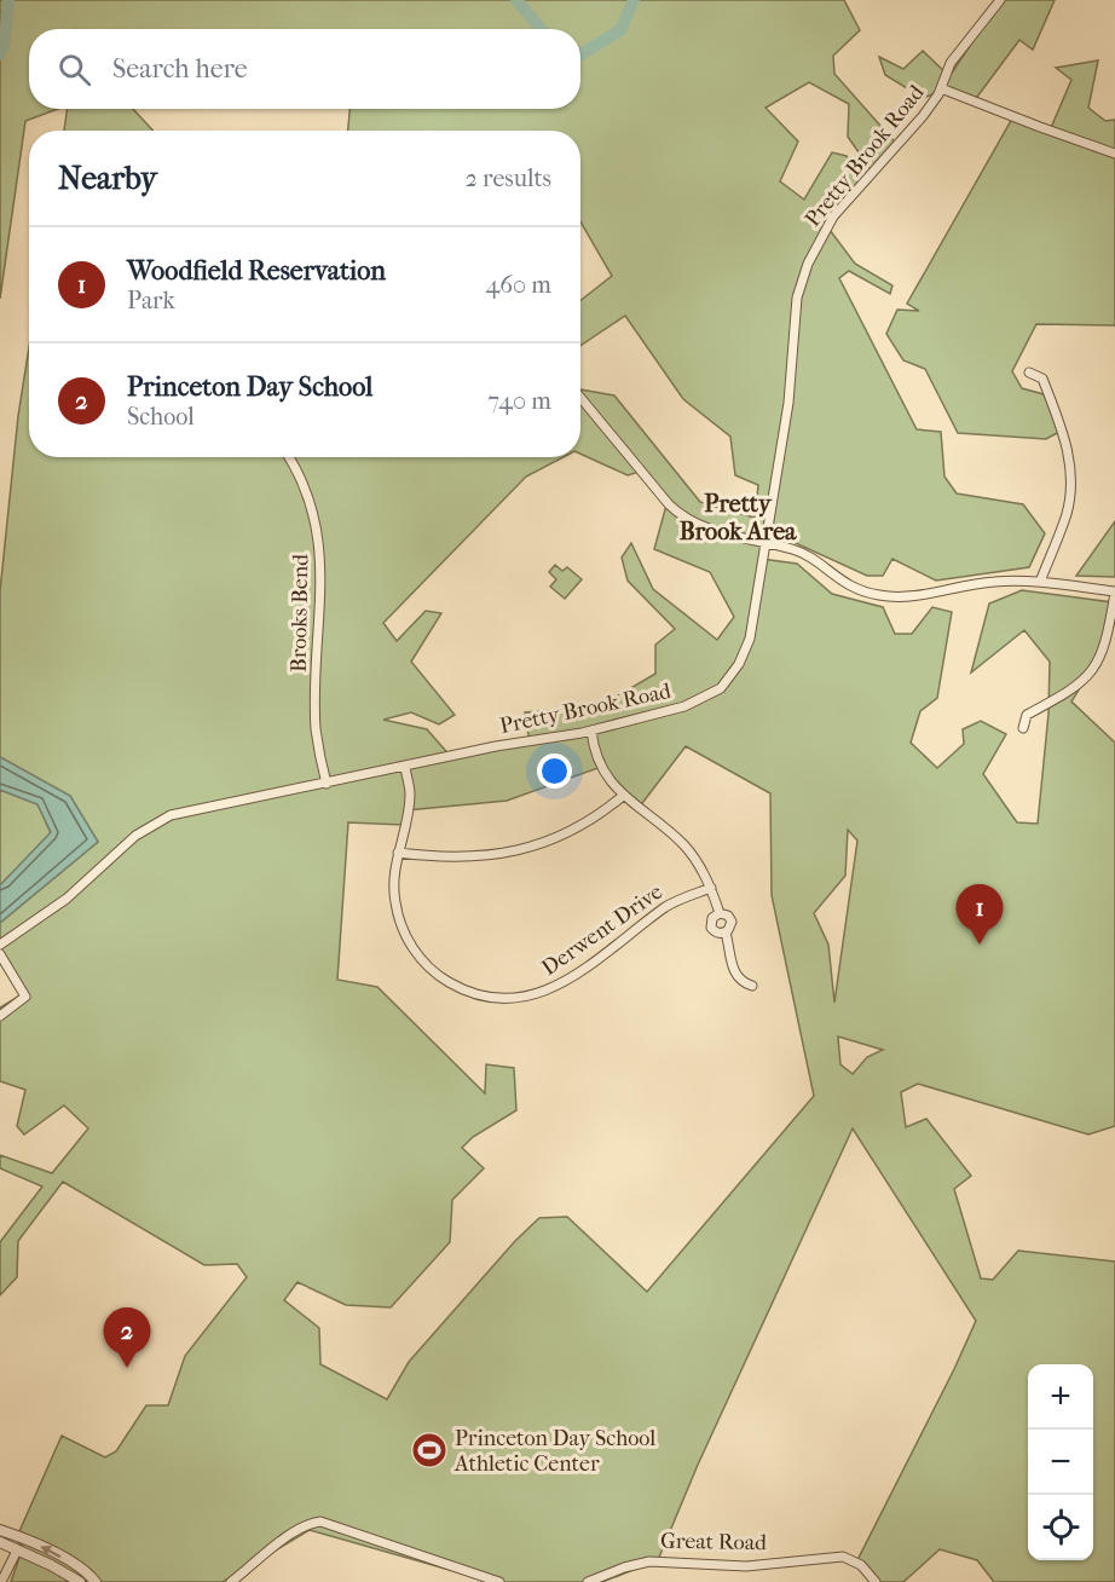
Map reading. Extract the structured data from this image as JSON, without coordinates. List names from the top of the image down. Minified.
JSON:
{"streets":{"street":["Pretty Brook Road","Brooks Bend","Derwent Drive","Great Road"]},"crossings":[["Pretty Brook Road","Brooks Bend"],["Pretty Brook Road","Derwent Drive"]],"districts":["Pretty Brook Area"],"places":{"sports":["Princeton Day School Athletic Center"]},"page":{"search":"Search here","heading":["Nearby","2 results"],"list":[{"mark":"1","name":"Woodfield Reservation","note":"Park","value":"460 m"},{"mark":"2","name":"Princeton Day School","note":"School","value":"740 m"}],"pins":["1","2"],"map_buttons":["+","−"]}}
